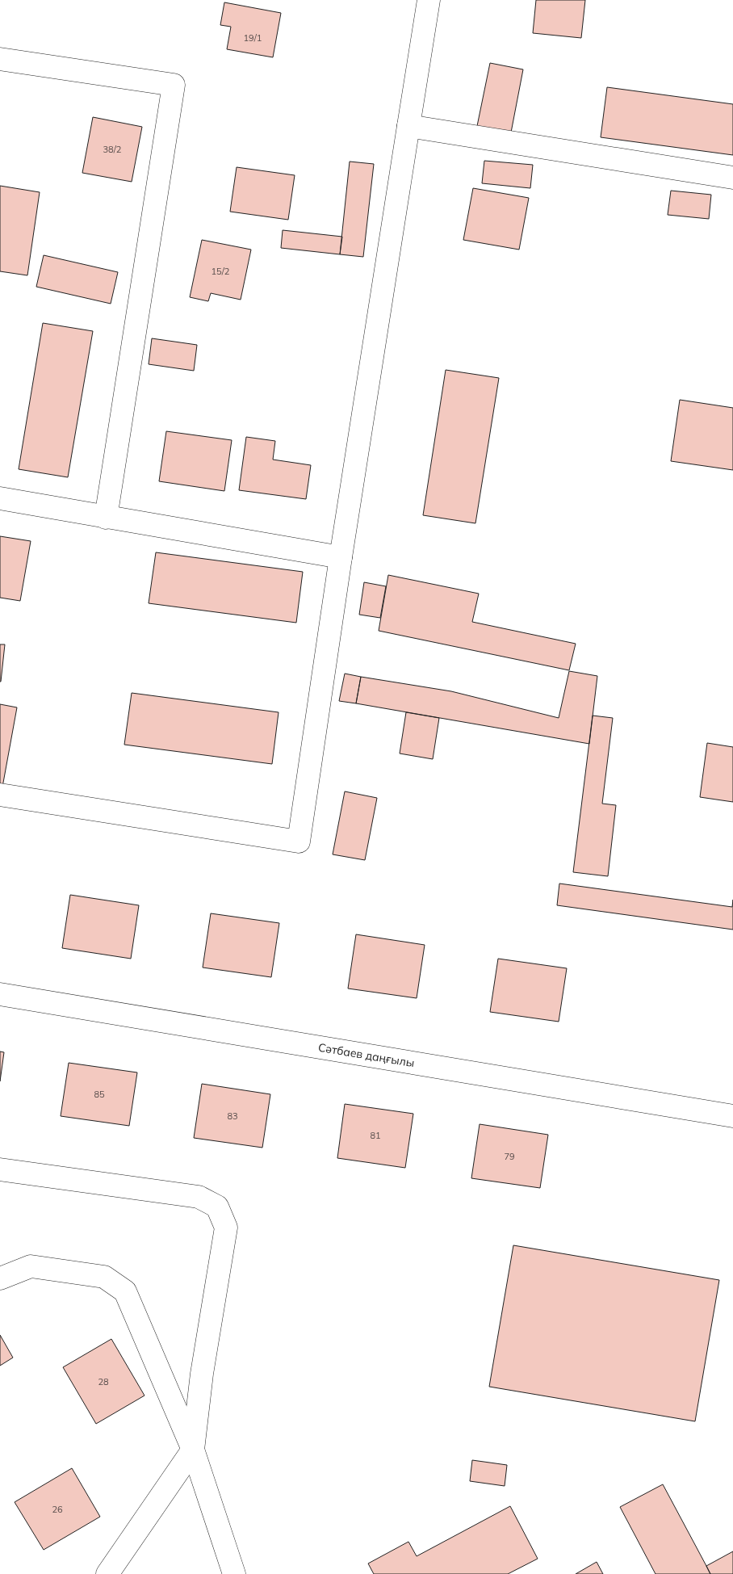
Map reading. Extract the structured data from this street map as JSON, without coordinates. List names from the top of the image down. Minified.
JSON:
{"streets":{"street":["Сәтбаев даңғылы"]},"house_numbers":["19/1","38/2","15/2","85","83","81","79","28","26"]}
